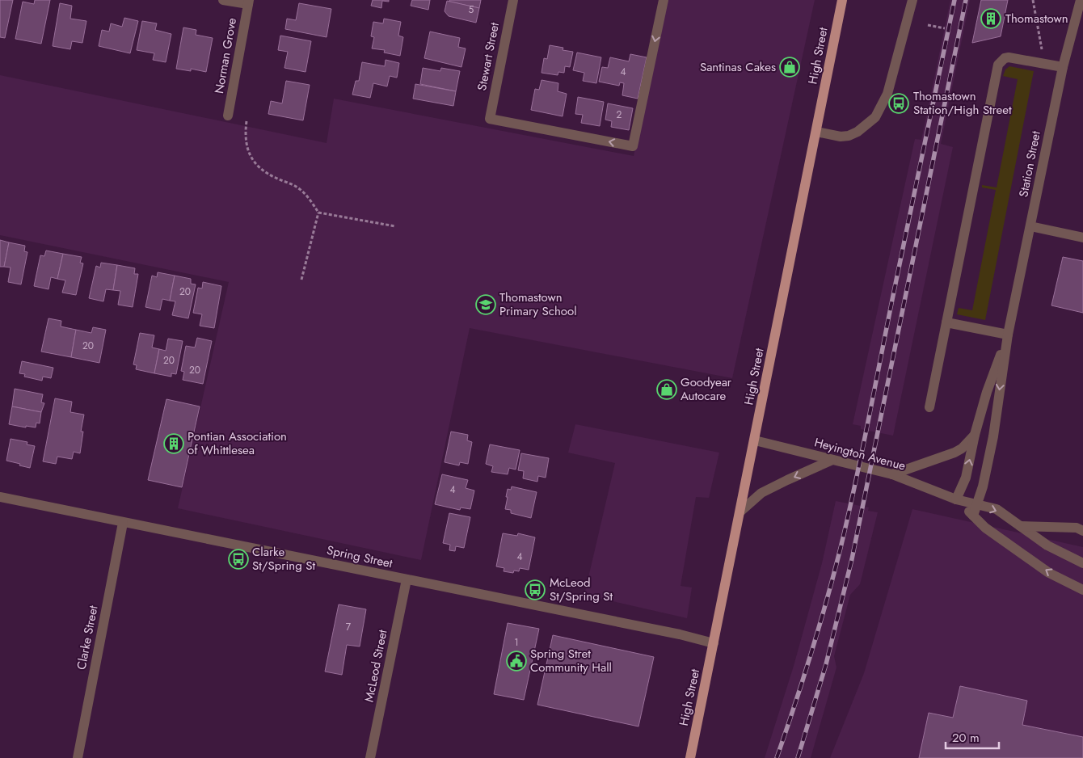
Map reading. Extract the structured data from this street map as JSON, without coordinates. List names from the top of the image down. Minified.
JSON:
{"streets":{"main road":["High Street"],"street":["Norman Grove","Stewart Street","Station Street","Heyington Avenue","Spring Street","Clarke Street","McLeod Street"]},"crossings":[["High Street","Heyington Avenue"],["High Street","Spring Street"],["Station Street","Heyington Avenue"],["Spring Street","Clarke Street"],["Spring Street","McLeod Street"]],"places":{"building":["Thomastown","Pontian Association of Whittlesea"],"shop":["Santinas Cakes","Goodyear Autocare"],"bus stop":["Thomastown Station/High Street","Clarke St/Spring St","McLeod St/Spring St"],"school or university":["Thomastown Primary School"],"public building":["Spring Stret Community Hall"]},"house_numbers":["5","4","2","20","20","20","20","4","4","7","1"],"scale_bar":"20 m"}
